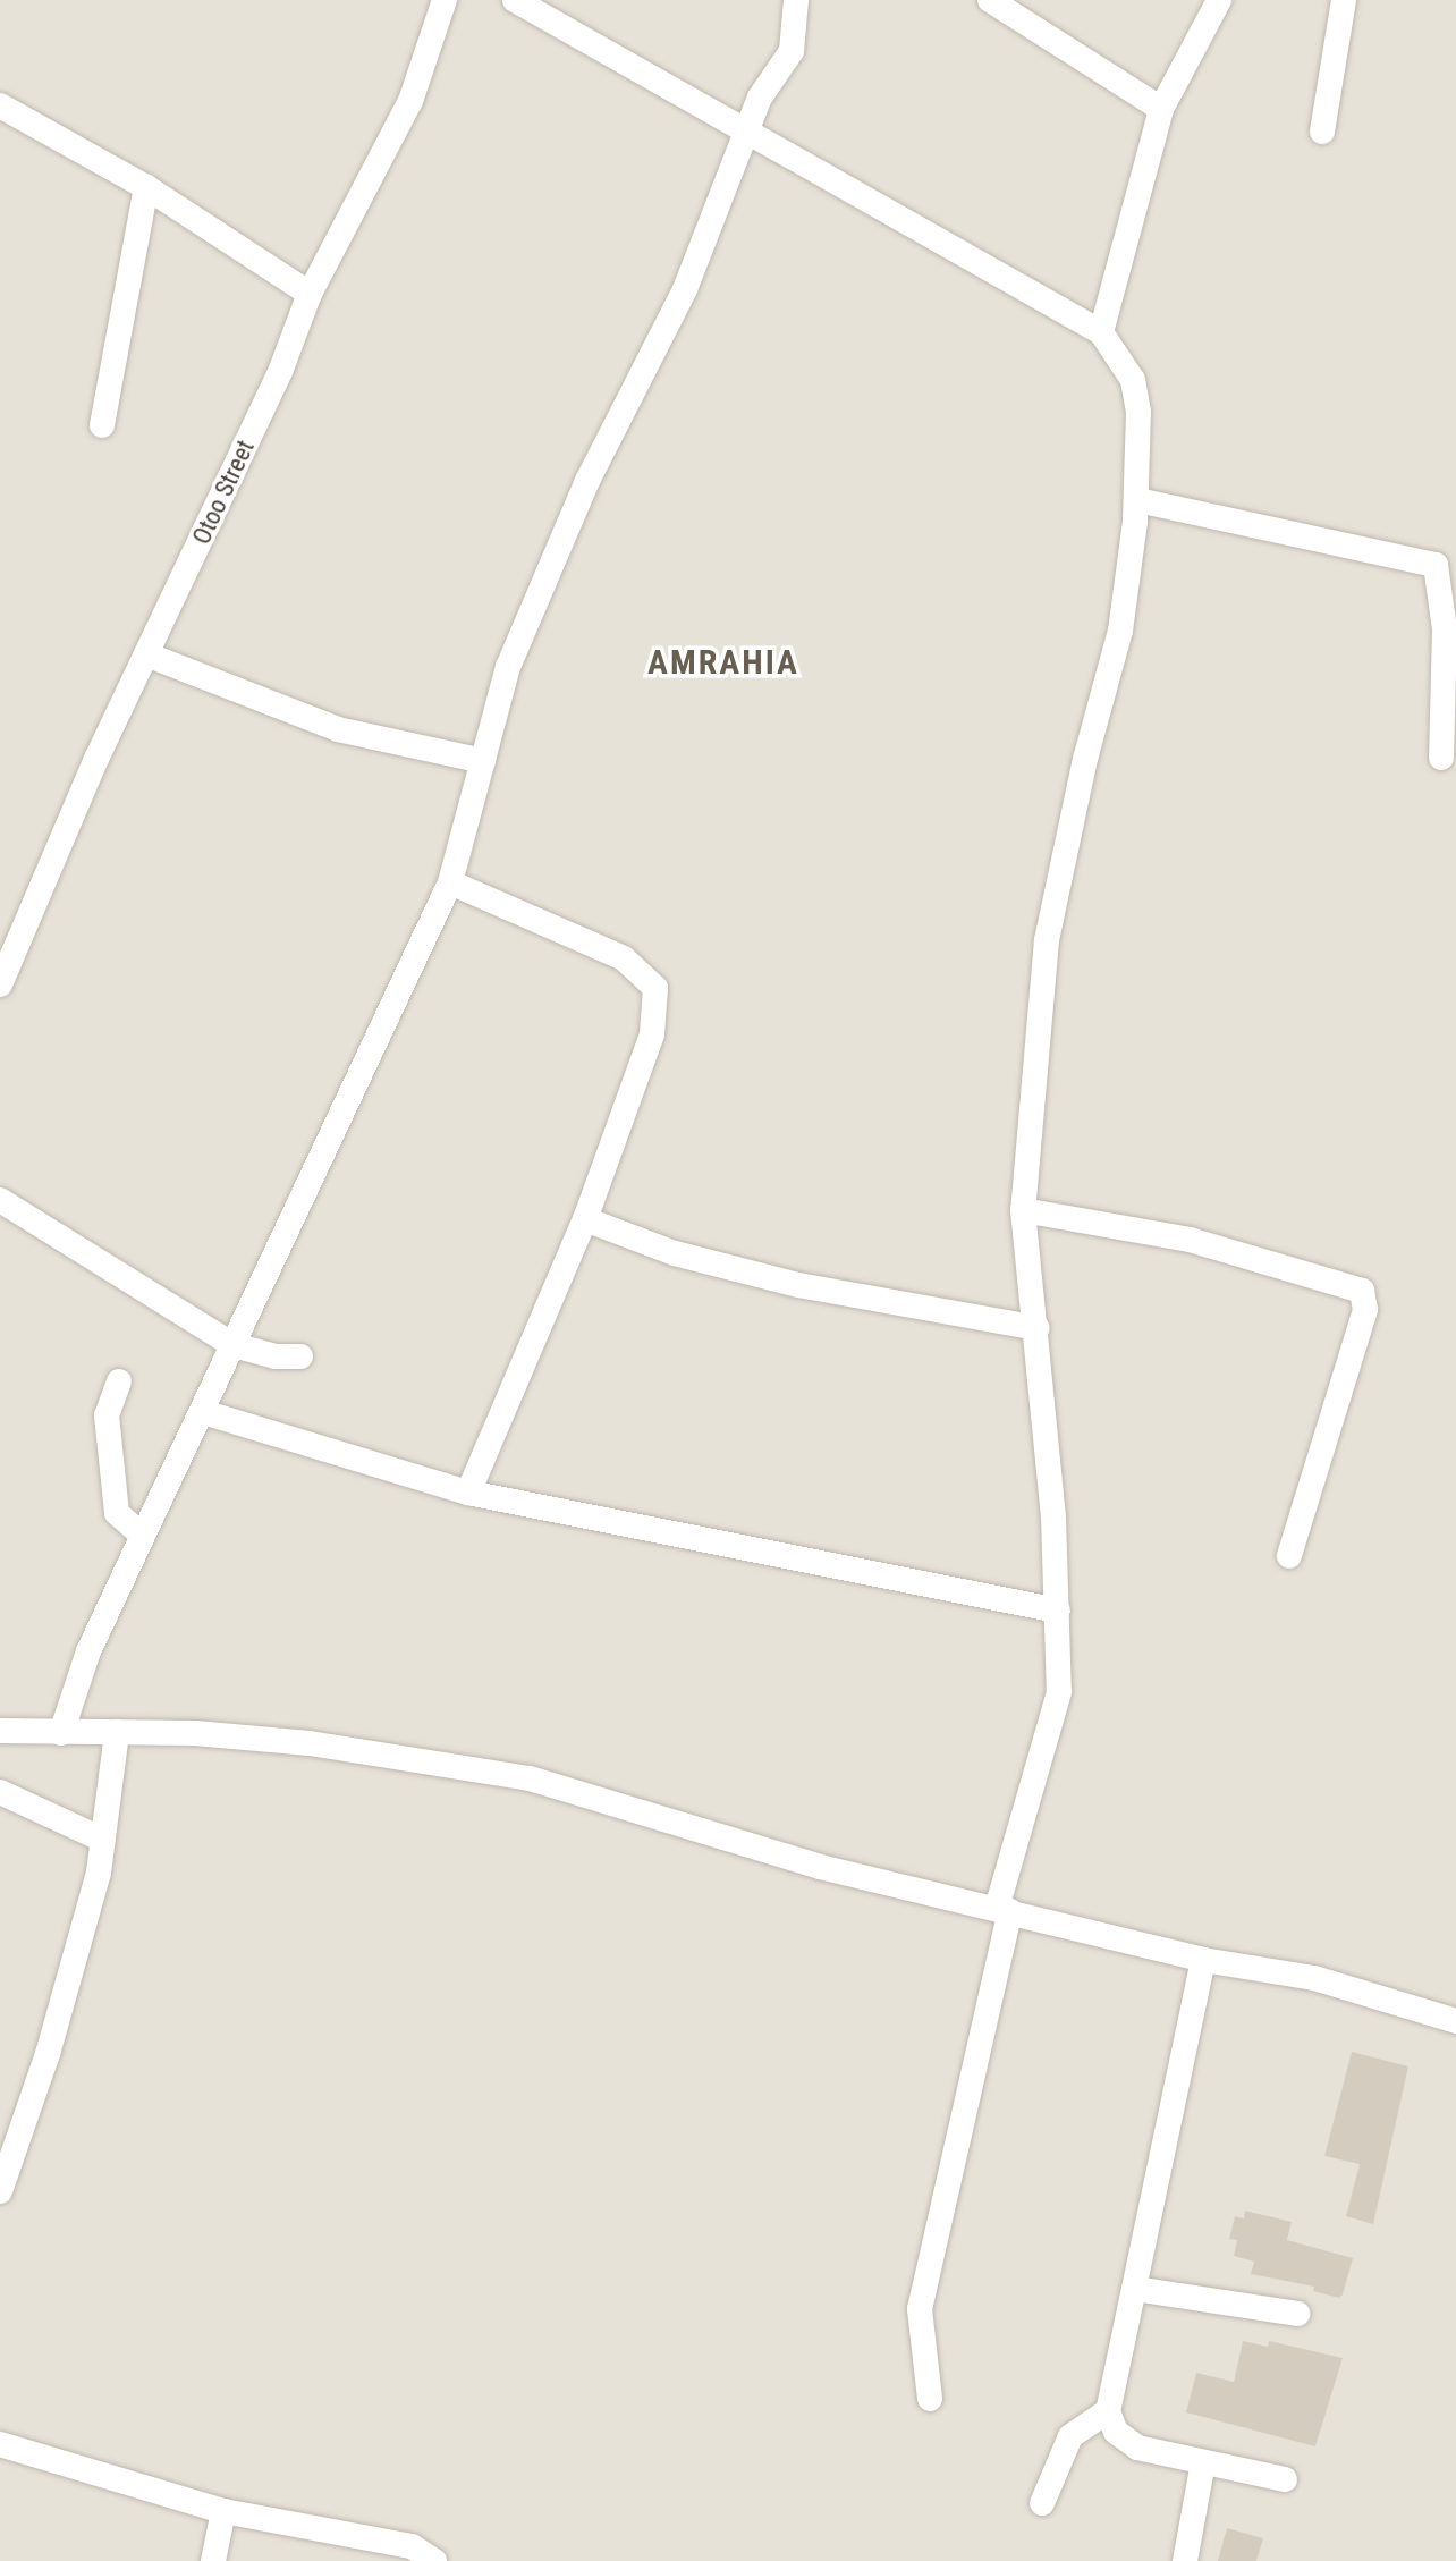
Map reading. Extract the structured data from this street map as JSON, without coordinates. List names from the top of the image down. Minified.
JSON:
{"streets":{"street":["Otoo Street"]},"districts":["AMRAHIA"]}
